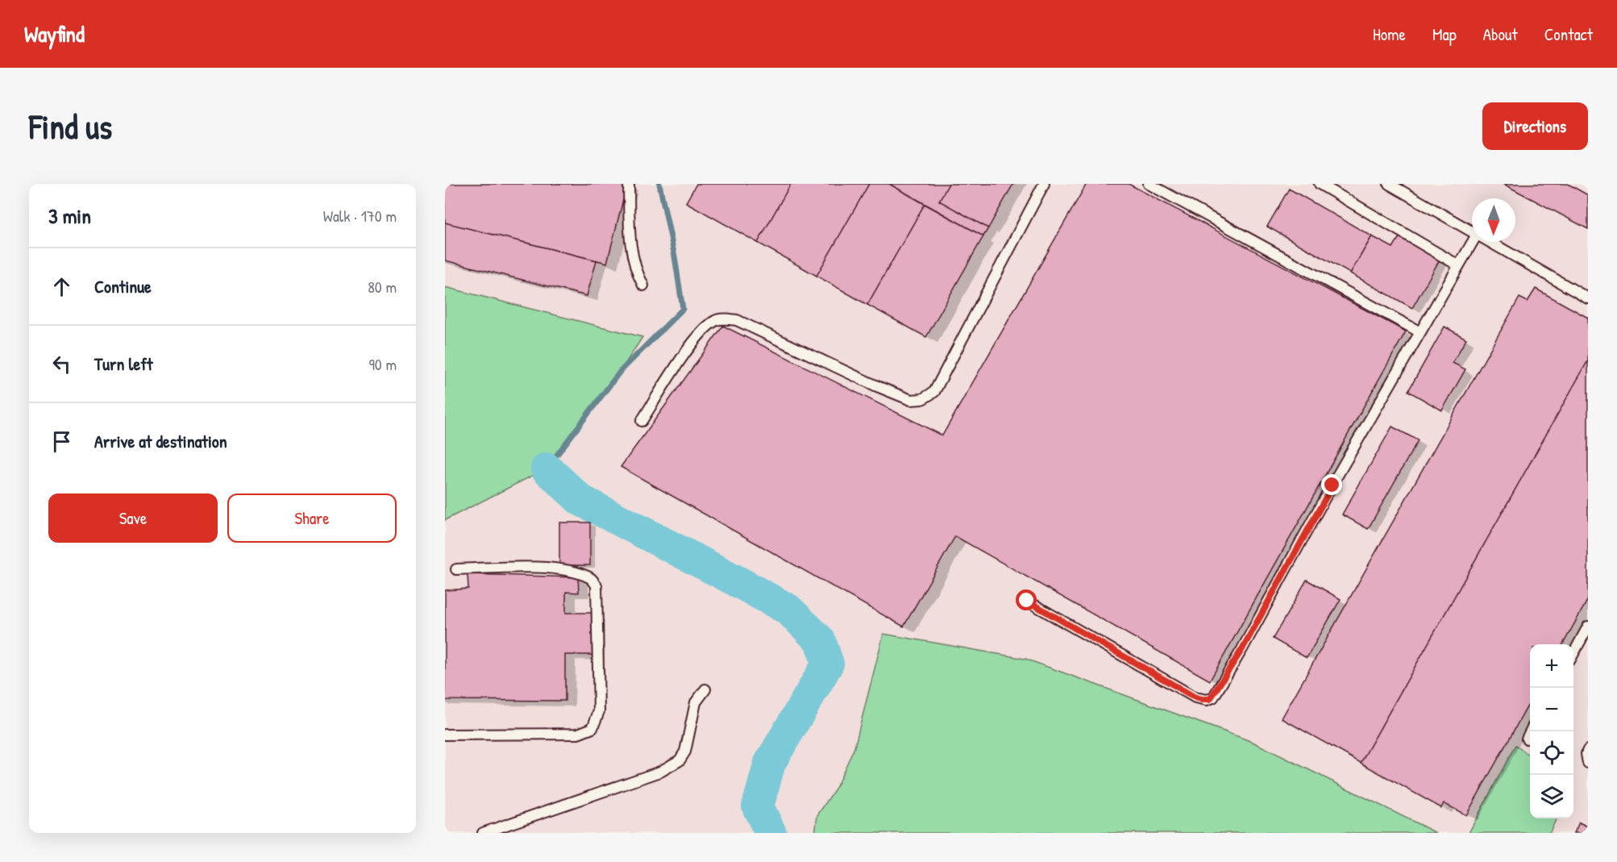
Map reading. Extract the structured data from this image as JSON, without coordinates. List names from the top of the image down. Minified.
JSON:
{"north":"bottom","page":{"header":"Wayfind","nav":["Home","Map","About","Contact"],"buttons":["Directions",["Save","Share"]],"title":"Find us","heading":["3 min","Walk · 170 m"],"list":[["Continue","80 m"],["Turn left","90 m"],"Arrive at destination"],"map_buttons":["+","−"]}}
